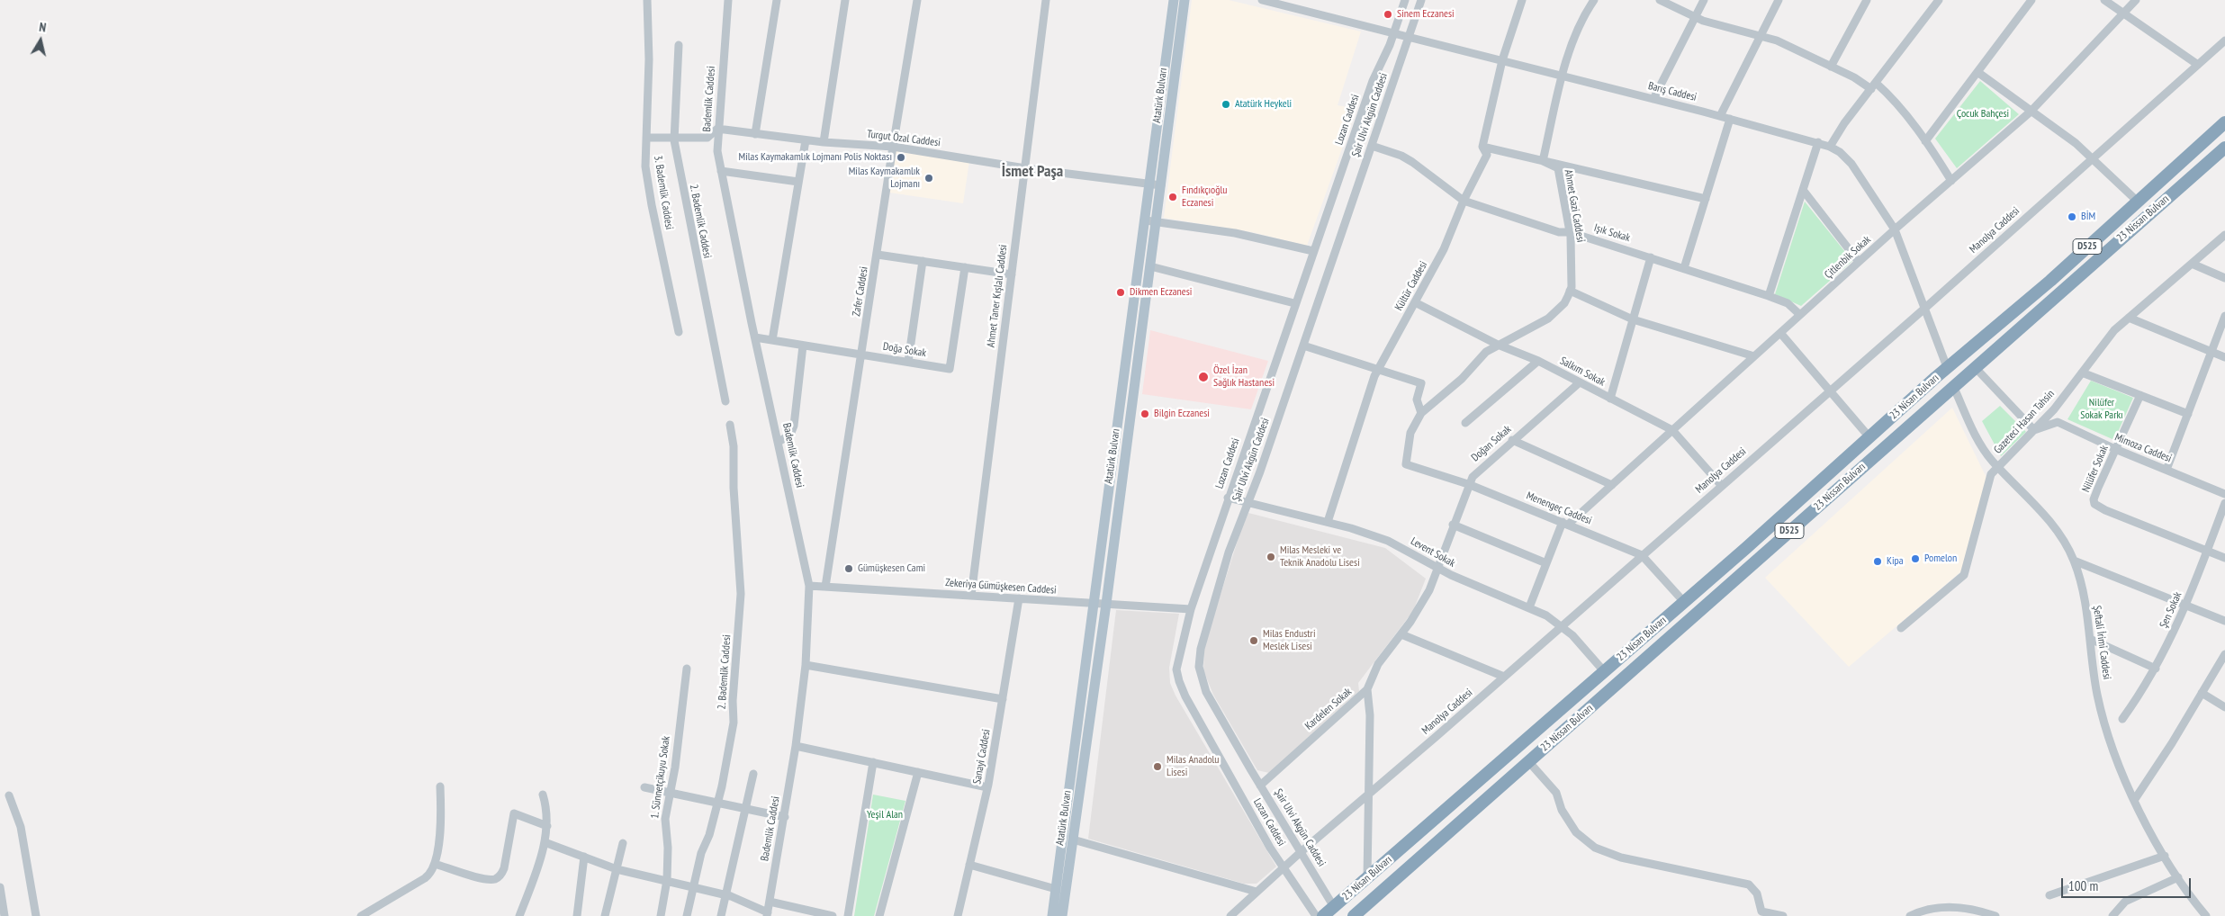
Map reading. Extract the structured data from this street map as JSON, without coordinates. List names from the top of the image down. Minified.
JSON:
{"streets":{"highway":["23 Nissan Bulvarı","D525","23 Nisan Bulvarı"],"main road":["Atatürk Bulvarı"],"street":["Barış Caddesi","Bademlik Caddesi","Şair Ulvi Akgün Caddesi","Lozan Caddesi","Turgut Özal Caddesi","3. Bademlik Caddesi","Ahmet Gazi Caddesi","2. Bademlik Caddesi","Manolya Caddesi","Işık Sokak","Çitlenbik Sokak","Kültür Caddesi","Zafer Caddesi","Ahmet Taner Kışlalı Caddesi","Doğa Sokak","Salkım Sokak","Gazeteci Hasan Tahsin","Doğan Sokak","Mimoza Caddesi","Nilüfer Sokak","Menengeç Caddesi","Levent Sokak","Zekeriya Gümüşkesen Caddesi","Şen Sokak","Şeftali İrimi Caddesi","Kardelen Sokak","Sanayi Caddesi","1. Sünnetçikuyu Sokak"]},"crossings":[["Barış Caddesi","Şair Ulvi Akgün Caddesi"],["Barış Caddesi","Lozan Caddesi"],["Barış Caddesi","23 Nissan Bulvarı"],["Barış Caddesi","Manolya Caddesi"],["Barış Caddesi","Çitlenbik Sokak"],["Barış Caddesi","Kültür Caddesi"],["Barış Caddesi","23 Nisan Bulvarı"],["Atatürk Bulvarı","Turgut Özal Caddesi"],["Atatürk Bulvarı","Zekeriya Gümüşkesen Caddesi"],["Bademlik Caddesi","Turgut Özal Caddesi"],["Bademlik Caddesi","Doğa Sokak"],["Bademlik Caddesi","Zekeriya Gümüşkesen Caddesi"],["Şair Ulvi Akgün Caddesi","Manolya Caddesi"],["Şair Ulvi Akgün Caddesi","Işık Sokak"],["Şair Ulvi Akgün Caddesi","D525"],["Şair Ulvi Akgün Caddesi","23 Nisan Bulvarı"],["Şair Ulvi Akgün Caddesi","Levent Sokak"],["Şair Ulvi Akgün Caddesi","Kardelen Sokak"],["Lozan Caddesi","Manolya Caddesi"],["Lozan Caddesi","Levent Sokak"],["Lozan Caddesi","Zekeriya Gümüşkesen Caddesi"],["Turgut Özal Caddesi","Zafer Caddesi"],["Turgut Özal Caddesi","Ahmet Taner Kışlalı Caddesi"],["Ahmet Gazi Caddesi","Işık Sokak"],["Ahmet Gazi Caddesi","Salkım Sokak"],["Ahmet Gazi Caddesi","Menengeç Caddesi"],["23 Nissan Bulvarı","23 Nisan Bulvarı"],["23 Nissan Bulvarı","Şeftali İrimi Caddesi"],["Manolya Caddesi","Salkım Sokak"],["Manolya Caddesi","Menengeç Caddesi"],["Manolya Caddesi","Levent Sokak"],["Işık Sokak","Çitlenbik Sokak"],["Işık Sokak","Kültür Caddesi"],["D525","23 Nisan Bulvarı"],["Çitlenbik Sokak","Salkım Sokak"],["Çitlenbik Sokak","Menengeç Caddesi"],["Kültür Caddesi","Salkım Sokak"],["Kültür Caddesi","Levent Sokak"],["Zafer Caddesi","Doğa Sokak"],["Zafer Caddesi","Zekeriya Gümüşkesen Caddesi"],["Ahmet Taner Kışlalı Caddesi","Zekeriya Gümüşkesen Caddesi"],["Salkım Sokak","Doğan Sokak"],["23 Nisan Bulvarı","Menengeç Caddesi"],["23 Nisan Bulvarı","Levent Sokak"],["Gazeteci Hasan Tahsin","Mimoza Caddesi"],["Gazeteci Hasan Tahsin","Şeftali İrimi Caddesi"],["Doğan Sokak","Menengeç Caddesi"],["Doğan Sokak","Levent Sokak"],["Doğan Sokak","Kardelen Sokak"],["Mimoza Caddesi","Nilüfer Sokak"],["Nilüfer Sokak","Şen Sokak"],["Levent Sokak","Kardelen Sokak"],["Zekeriya Gümüşkesen Caddesi","Sanayi Caddesi"]],"districts":["İsmet Paşa"],"parks":["Çocuk Bahçesi","Nilüfer Sokak Parkı","Yeşil Alan"],"places":["Sinem Eczanesi","Atatürk Heykeli","Milas Kaymakamlık Lojmanı Polis Noktası","Milas Kaymakamlık Lojmanı","Fındıkçıoğlu Eczanesi","BİM","Dikmen Eczanesi","Özel İzan Sağlık Hastanesi","Bilgin Eczanesi","Milas Mesleki ve Teknik Anadolu Lisesi","Pomelon","Kipa","Gümüşkesen Cami","Milas Endustri Meslek Lisesi","Milas Anadolu Lisesi"],"scale_bar":"100 m","north":"top"}
